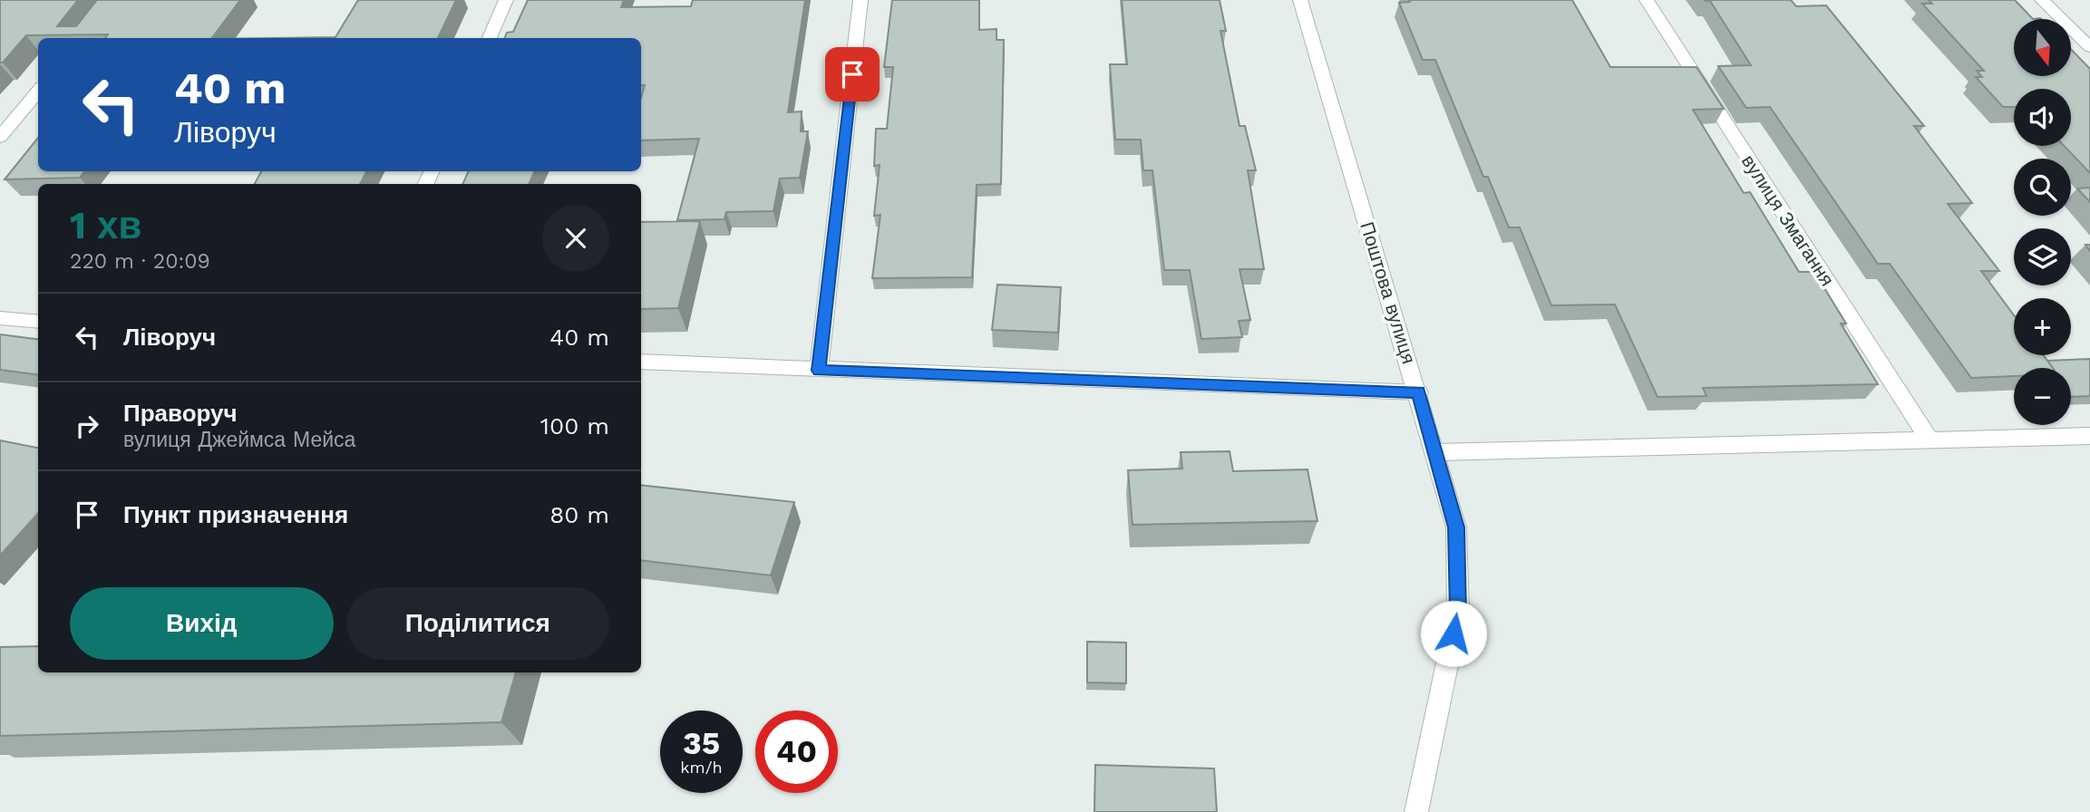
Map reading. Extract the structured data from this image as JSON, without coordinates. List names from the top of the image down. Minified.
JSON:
{"streets":{"street":["вулиця Змагання","Поштова вулиця"]},"north":"bottom","page":{"map_buttons":["+","−"],"turn":["40 m","Ліворуч"],"heading":["1 хв","220 m · 20:09"],"list":[{"name":"Ліворуч","value":"40 m"},{"name":"Праворуч","note":"вулиця Джеймса Мейса","value":"100 m"},{"name":"Пункт призначення","value":"80 m"}],"buttons":["Вихід","Поділитися"],"speed":"35 km/h","limit":"40"}}
